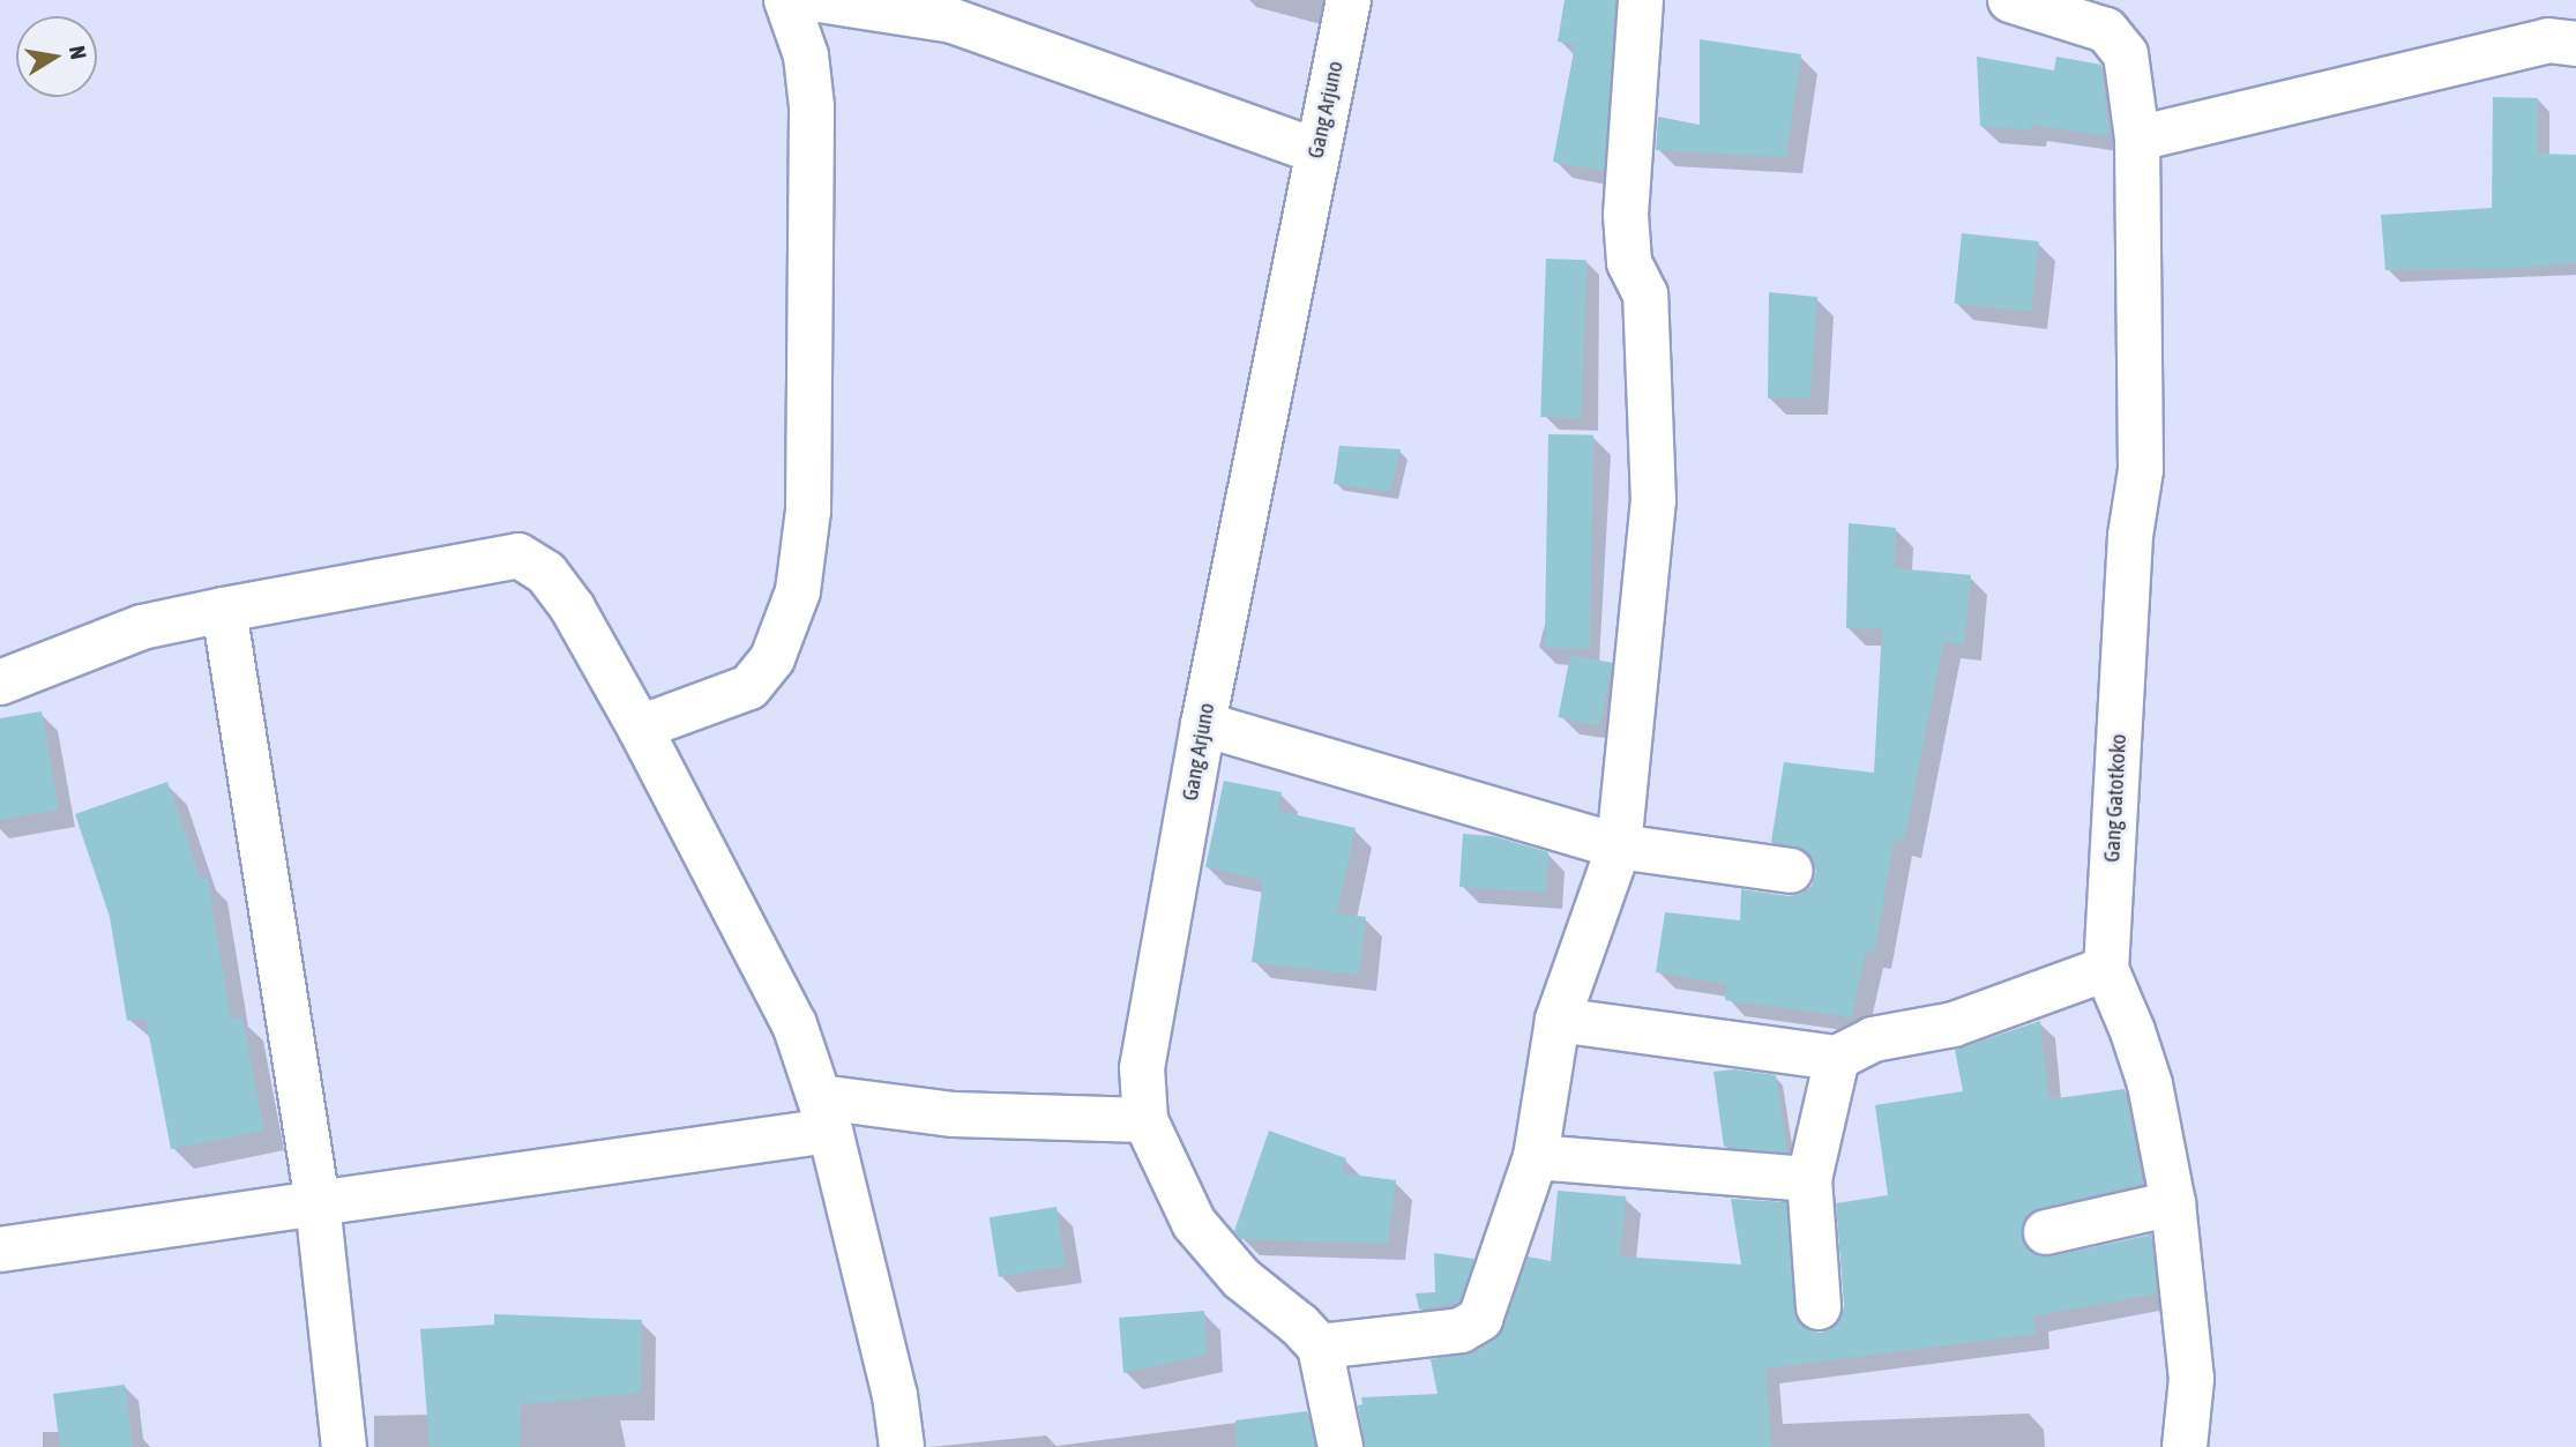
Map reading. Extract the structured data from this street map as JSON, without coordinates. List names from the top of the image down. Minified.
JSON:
{"streets":{"street":["Gang Arjuno","Gang Gatotkoko"]},"north":"right"}
